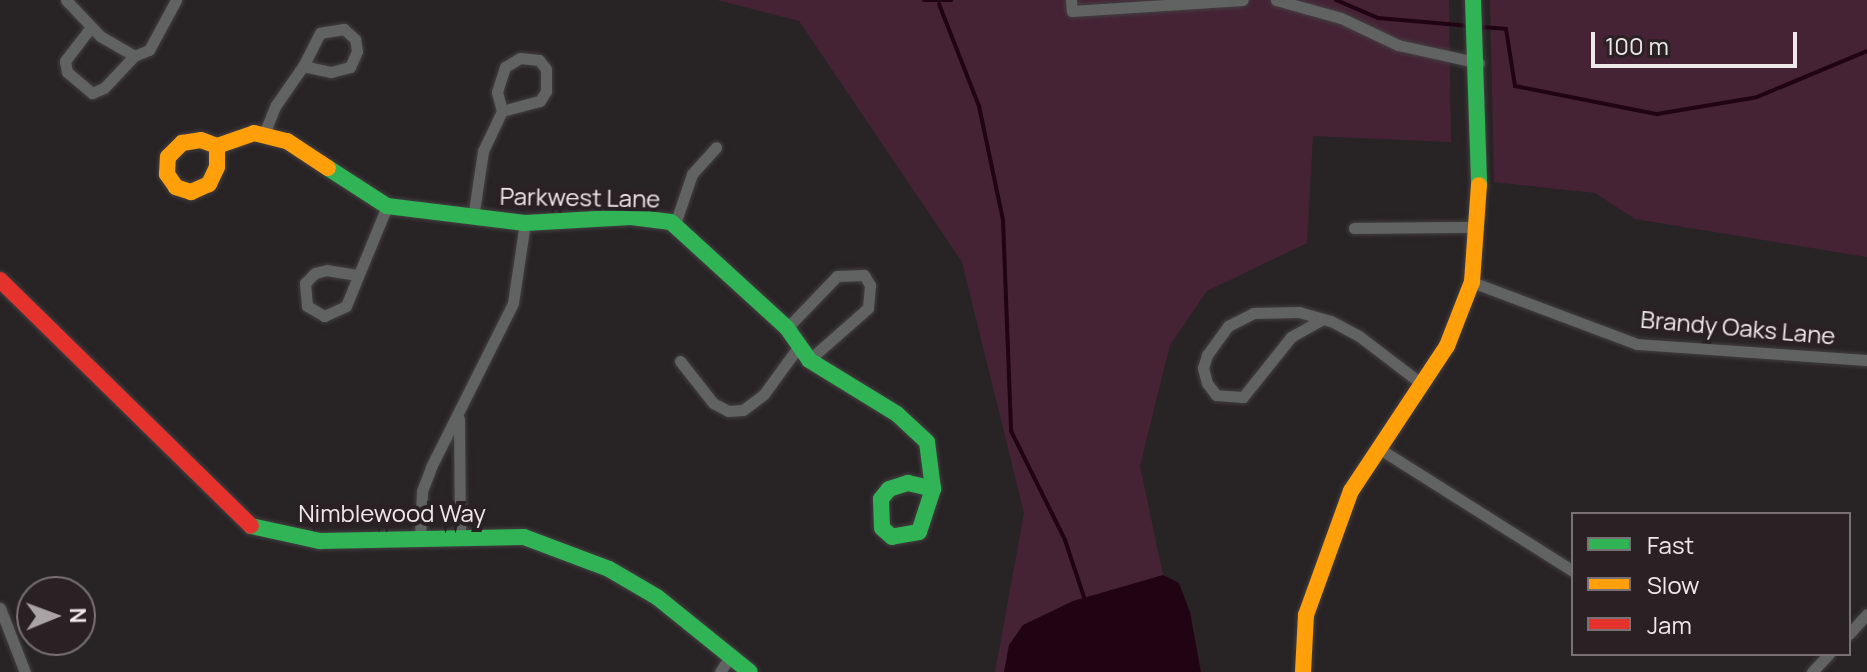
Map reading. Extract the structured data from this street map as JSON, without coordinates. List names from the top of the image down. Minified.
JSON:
{"streets":{"street":["Parkwest Lane","Brandy Oaks Lane","Nimblewood Way"]},"legend":["Fast","Slow","Jam"],"scale_bar":"100 m","north":"right"}
